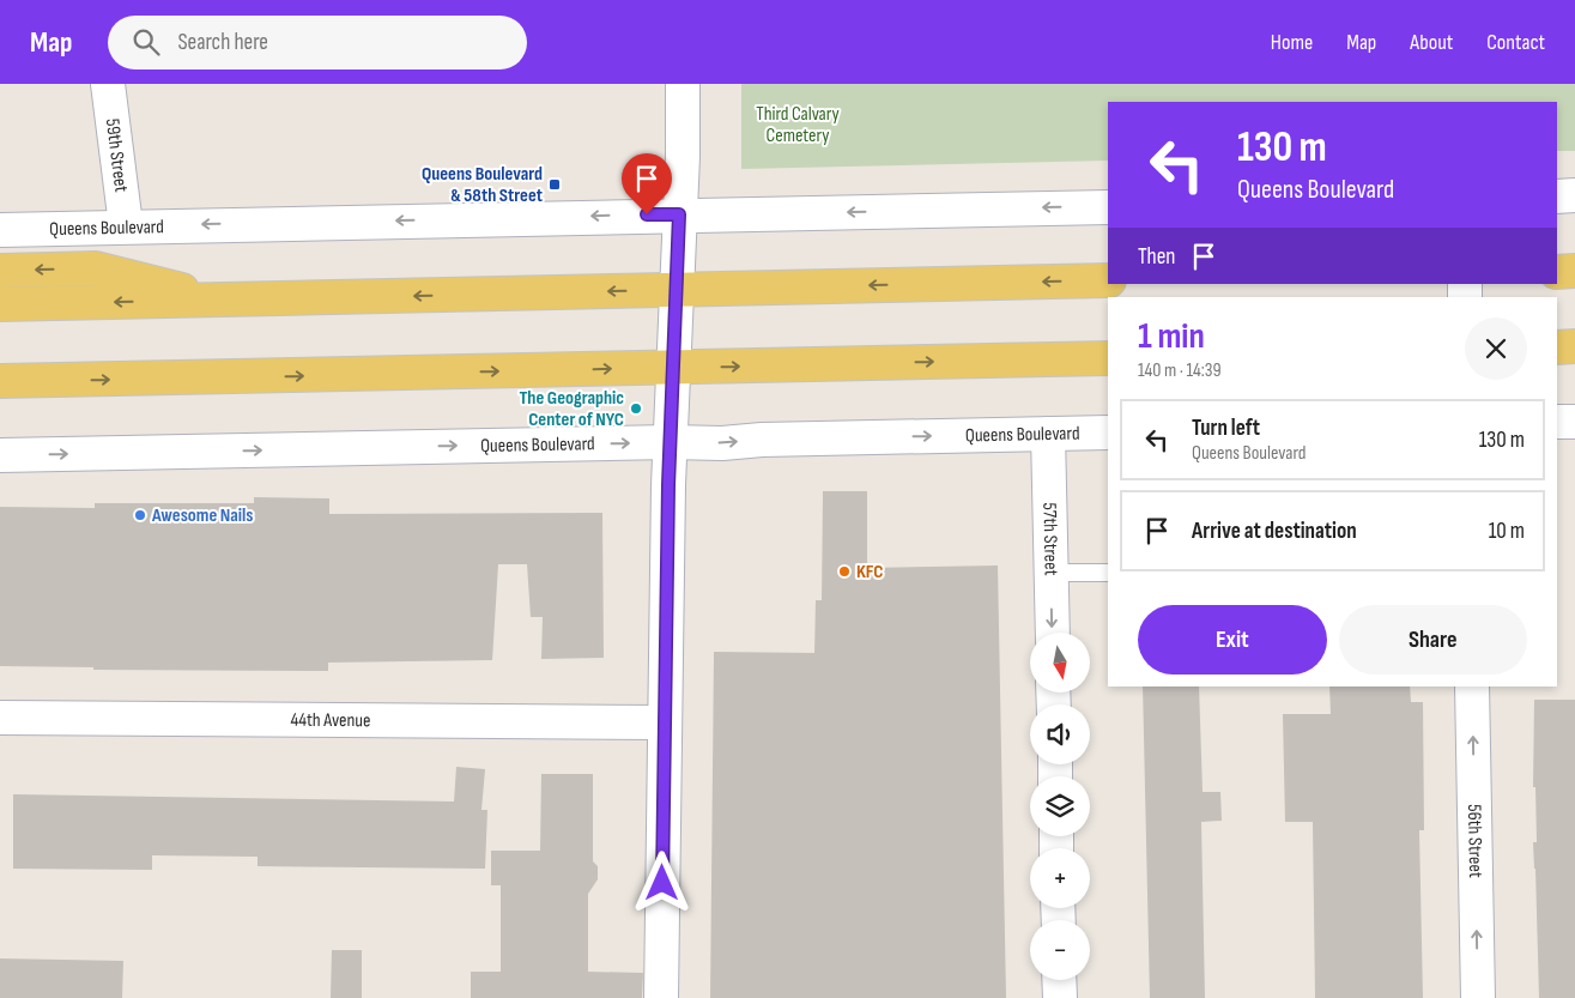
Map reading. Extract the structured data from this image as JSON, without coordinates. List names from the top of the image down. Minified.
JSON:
{"streets":{"street":["59th Street","Queens Boulevard","57th Street","44th Avenue","56th Street"]},"crossings":[["59th Street","Queens Boulevard"],["Queens Boulevard","57th Street"]],"one_way":["56th Street"],"parks":["Third Calvary Cemetery"],"places":{"transit":["Queens Boulevard & 58th Street"],"other":["The Geographic Center of NYC","Awesome Nails","KFC"]},"north":"bottom","page":{"header":"Map","search":"Search here","nav":["Home","Map","About","Contact"],"turn":["130 m","Queens Boulevard"],"then":"Then","heading":["1 min","140 m · 14:39"],"list":[{"name":"Turn left","note":"Queens Boulevard","value":"130 m"},{"name":"Arrive at destination","value":"10 m"}],"buttons":["Exit","Share"],"map_buttons":["+","−"]}}
